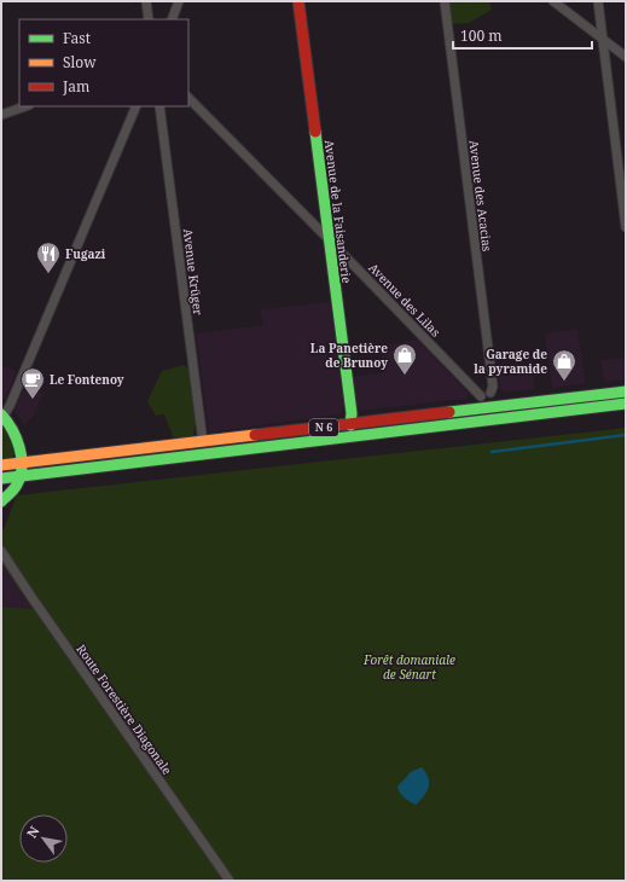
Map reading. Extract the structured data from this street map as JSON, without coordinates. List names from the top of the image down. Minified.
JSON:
{"streets":{"main road":["Avenue de la Faisanderie","N 6"],"street":["Avenue des Acacias","Avenue Krüger","Avenue des Lilas","Route Forestière Diagonale"]},"crossings":[["Avenue de la Faisanderie","Avenue des Lilas"],["Avenue de la Faisanderie","N 6"],["Avenue Krüger","N 6"]],"parks":["Forêt domaniale de Sénart"],"places":{"restaurant":["Fugazi"],"shop":["La Panetière de Brunoy","Garage de la pyramide"],"cafe":["Le Fontenoy"]},"legend":["Fast","Slow","Jam"],"scale_bar":"100 m","north":"top left"}
